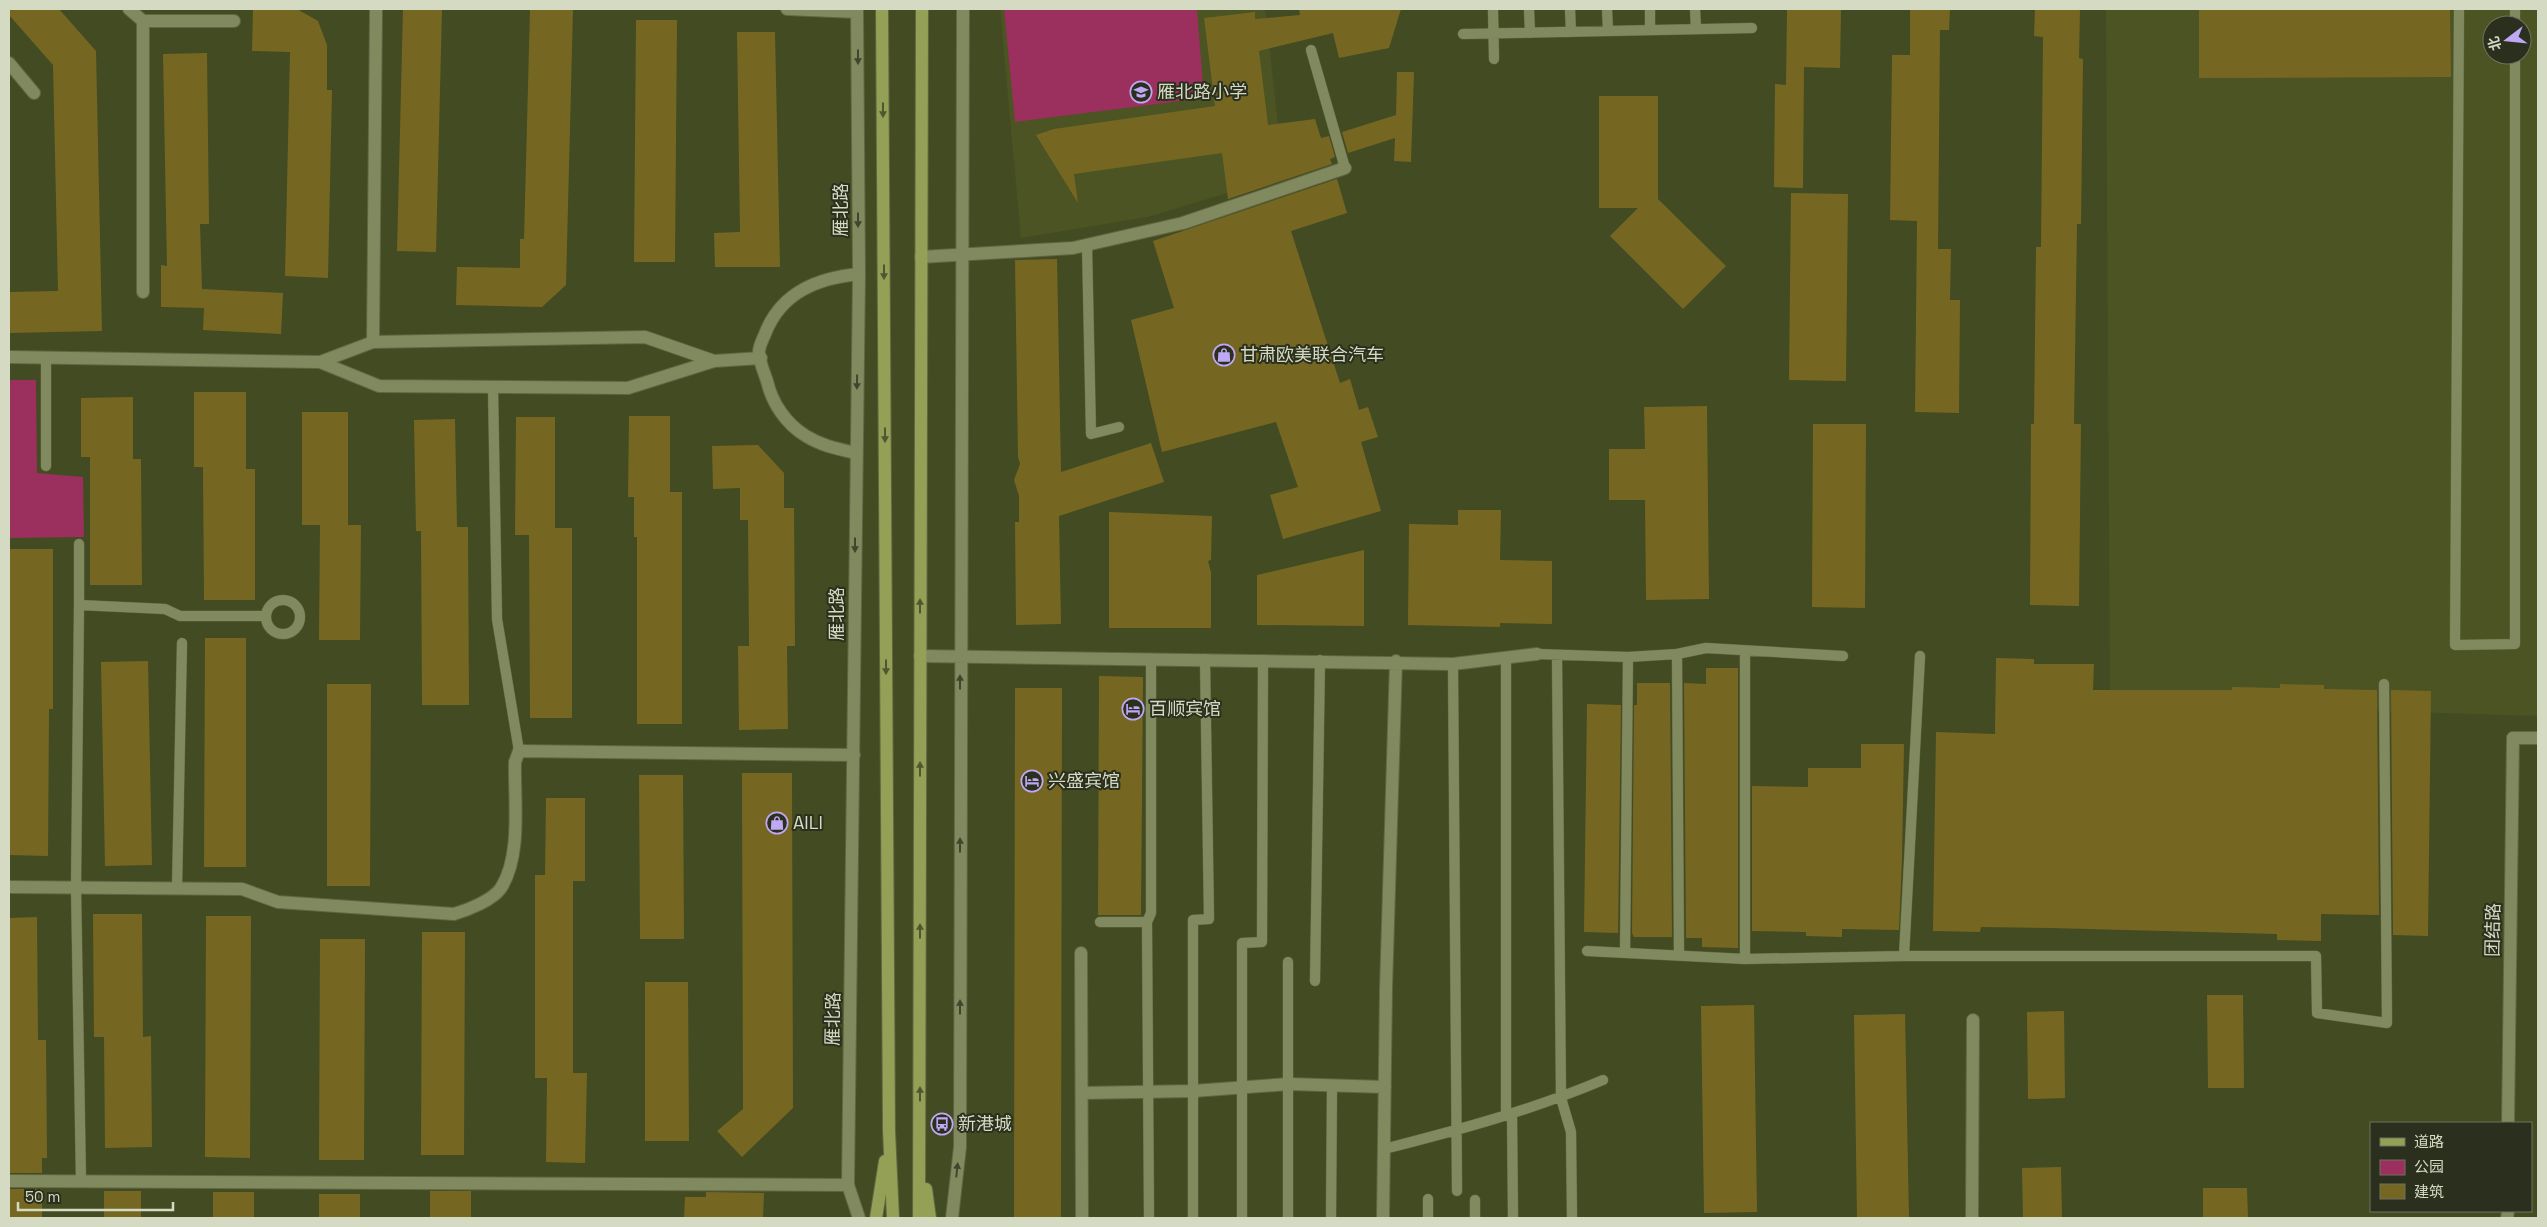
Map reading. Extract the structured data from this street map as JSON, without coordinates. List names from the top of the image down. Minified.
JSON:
{"streets":{"street":["雁北路","团结路"]},"places":{"school or university":["雁北路小学"],"shop":["甘肃欧美联合汽车","AILI"],"hotel":["百顺宾馆","兴盛宾馆"],"bus stop":["新港城"]},"legend":["道路","公园","建筑"],"scale_bar":"50 m","north":"left"}
